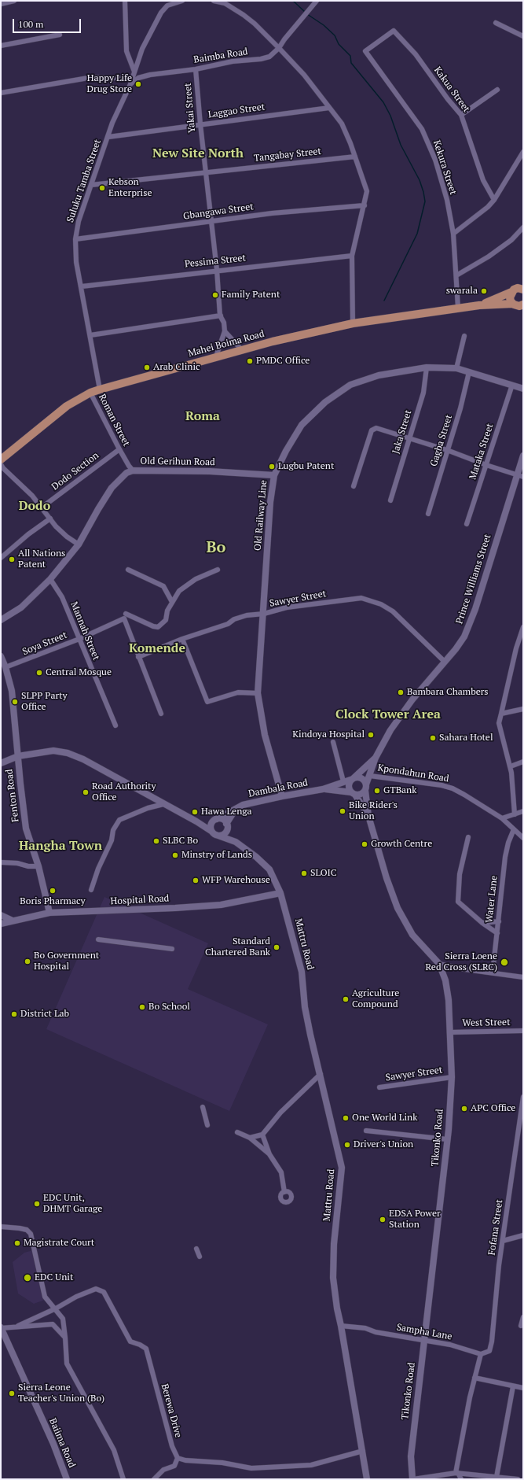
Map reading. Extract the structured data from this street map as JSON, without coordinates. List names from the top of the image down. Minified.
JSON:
{"streets":{"main road":["Mahei Boima Road"],"street":["Baimba Road","Kakua Street","Yakai Street","Laggao Street","Tangabay Street","Kekura Street","Suluku Tamba Street","Gbangawa Street","Pessima Street","Roman Street","Jaka Street","Gagba Street","Mataka Street","Old Gerihun Road","Dodo Section","Old Railway Line","Prince Williams Street","Sawyer Street","Mannah Street","Soya Street","Kpondahun Road","Dambala Road","Fenton Road","Water Lane","Hospital Road","Mattru Road","West Street","Tikonko Road","Fofana Street","Sampha Lane","Berewa Drive","Baiima Road"]},"crossings":[["Baimba Road","Yakai Street"],["Baimba Road","Suluku Tamba Street"],["Kakua Street","Kekura Street"],["Yakai Street","Laggao Street"],["Yakai Street","Tangabay Street"],["Yakai Street","Gbangawa Street"],["Yakai Street","Pessima Street"],["Yakai Street","Mahei Boima Road"],["Laggao Street","Suluku Tamba Street"],["Tangabay Street","Suluku Tamba Street"],["Kekura Street","Mahei Boima Road"],["Suluku Tamba Street","Gbangawa Street"],["Suluku Tamba Street","Pessima Street"],["Suluku Tamba Street","Mahei Boima Road"],["Mahei Boima Road","Roman Street"],["Roman Street","Old Gerihun Road"],["Roman Street","Dodo Section"],["Jaka Street","Old Railway Line"],["Gagba Street","Old Railway Line"],["Mataka Street","Old Railway Line"],["Old Gerihun Road","Old Railway Line"],["Old Gerihun Road","Mannah Street"],["Old Railway Line","Sawyer Street"],["Old Railway Line","Dambala Road"],["Prince Williams Street","Sawyer Street"],["Sawyer Street","Tikonko Road"],["Mannah Street","Soya Street"],["Soya Street","Fenton Road"],["Kpondahun Road","Water Lane"],["Dambala Road","Fenton Road"],["Dambala Road","Mattru Road"],["Fenton Road","Hospital Road"],["Hospital Road","Mattru Road"],["Mattru Road","Sampha Lane"],["West Street","Tikonko Road"],["Tikonko Road","Sampha Lane"],["Fofana Street","Sampha Lane"]],"districts":["New Site North","Roma","Dodo","Bo","Komende","Clock Tower Area","Hangha Town"],"places":["Happy Life Drug Store","Kebson Enterprise","swarala","Family Patent","PMDC Office","Arab Clinic","Lugbu Patent","All Nations Patent","Central Mosque","Bambara Chambers","SLPP Party Office","Kindoya Hospital","Sahara Hotel","GTBank","Road Authority Office","Bike Rider's Union","Hawa Lenga","SLBC Bo","Growth Centre","Minstry of Lands","SLOIC","WFP Warehouse","Boris Pharmacy","Standard Chartered Bank","Bo Government Hospital","Sierra Loene Red Cross (SLRC)","Agriculture Compound","Bo School","District Lab","APC Office","One World Link","Driver's Union","EDC Unit, DHMT Garage","EDSA Power Station","Magistrate Court","EDC Unit","Sierra Leone Teacher's Union (Bo)"],"scale_bar":"100 m"}
